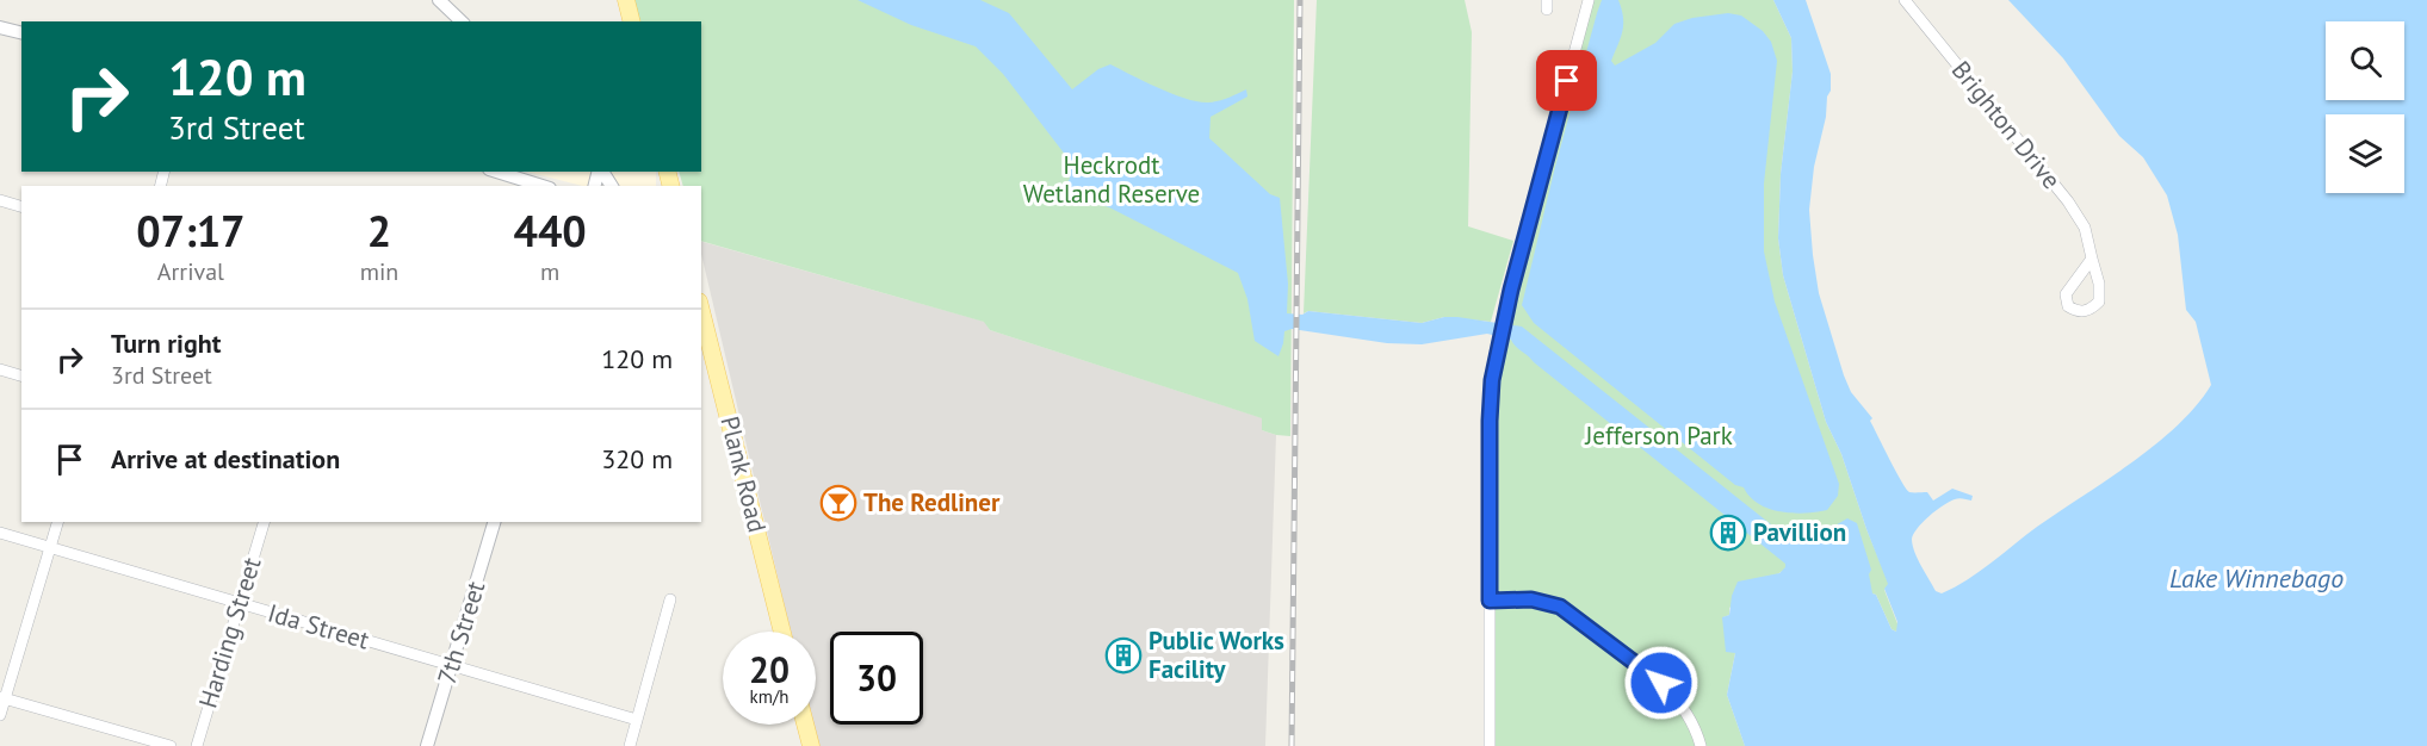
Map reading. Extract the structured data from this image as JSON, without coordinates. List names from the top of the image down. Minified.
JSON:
{"streets":{"main road":["Plank Road"],"street":["Brighton Drive","Ida Street","Harding Street","7th Street"]},"crossings":[["Ida Street","Harding Street"],["Ida Street","7th Street"]],"water":["Lake Winnebago"],"parks":["Heckrodt Wetland Reserve","Jefferson Park"],"places":{"bar":["The Redliner"],"building":["Pavillion","Public Works Facility"]},"page":{"turn":["120 m","3rd Street"],"eta":["07:17","Arrival","2","min","440","m"],"list":[{"name":"Turn right","note":"3rd Street","value":"120 m"},{"name":"Arrive at destination","value":"320 m"}],"speed":"20 km/h","limit":"30"}}
